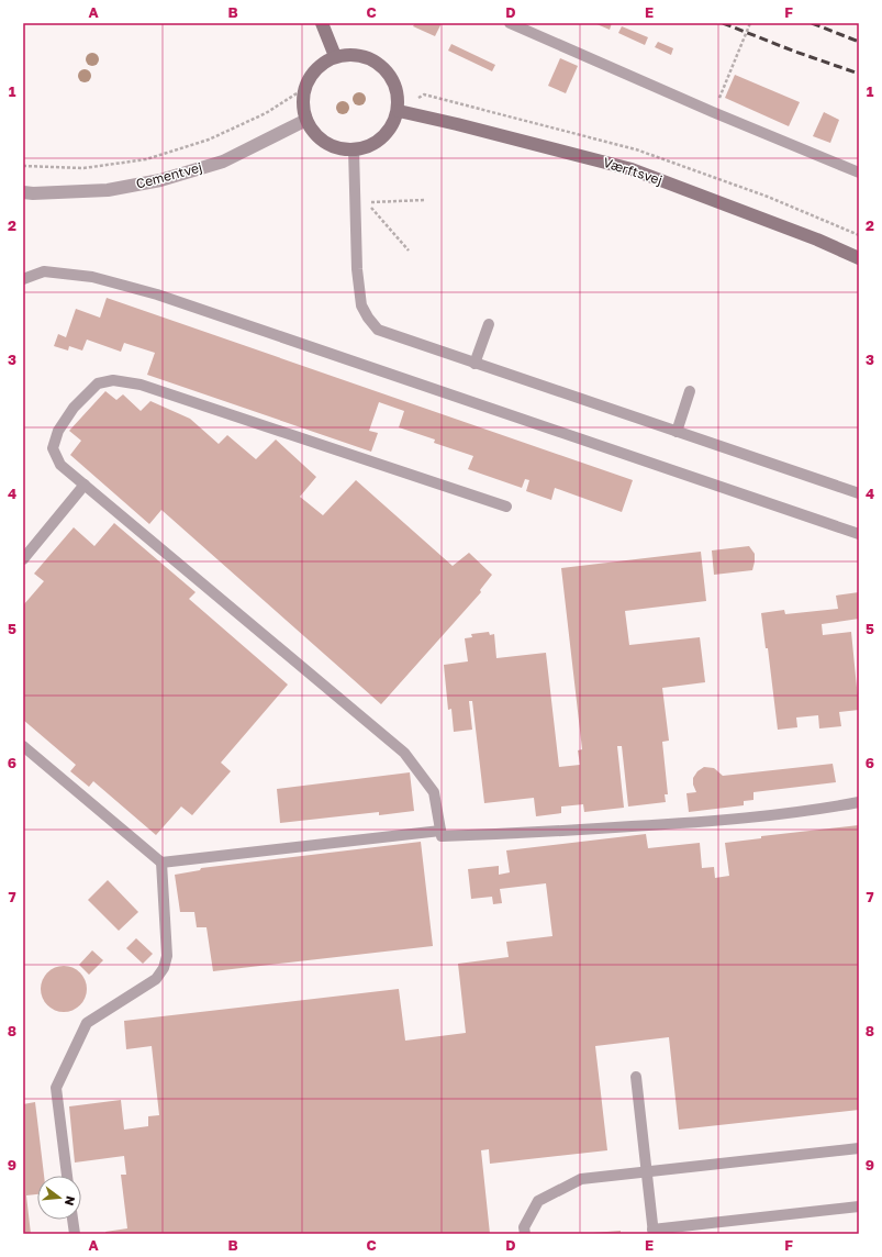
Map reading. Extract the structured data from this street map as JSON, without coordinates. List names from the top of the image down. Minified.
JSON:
{"streets":{"street":["Værftsvej","Cementvej"]},"crossings":[["Værftsvej","Cementvej"]],"north":"right","grid":{"columns":["A","B","C","D","E","F"],"rows":["1","2","3","4","5","6","7","8","9"]}}
